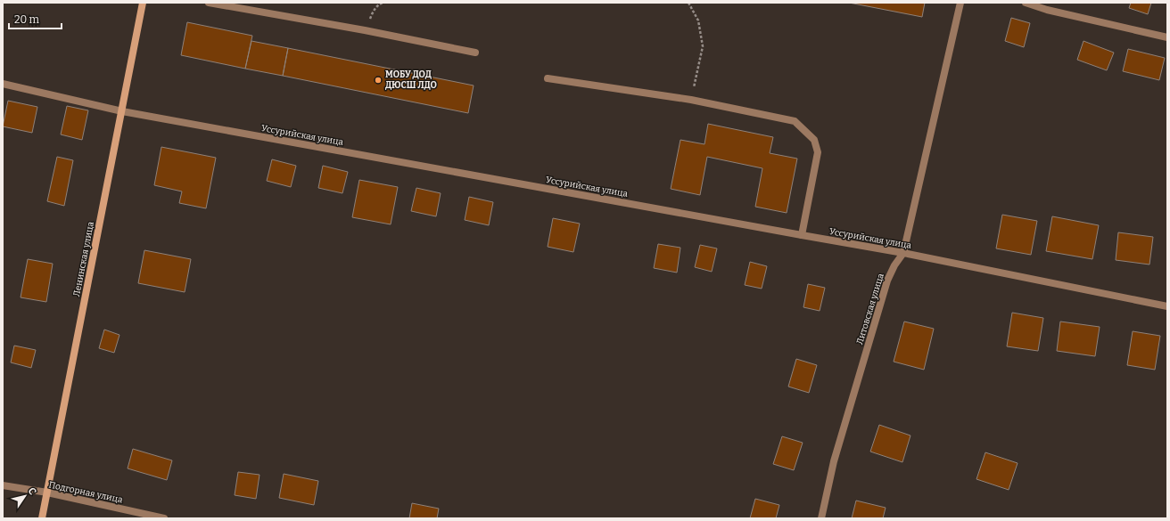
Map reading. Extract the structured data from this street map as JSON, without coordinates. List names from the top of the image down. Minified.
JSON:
{"streets":{"main road":["Ленинская улица"],"street":["Уссурийская улица","Литовская улица","Подгорная улица"]},"crossings":[["Уссурийская улица","Ленинская улица"],["Уссурийская улица","Литовская улица"],["Ленинская улица","Подгорная улица"]],"places":["МОБУ ДОД ДЮСШ ЛДО"],"scale_bar":"20 m","north":"top right"}
